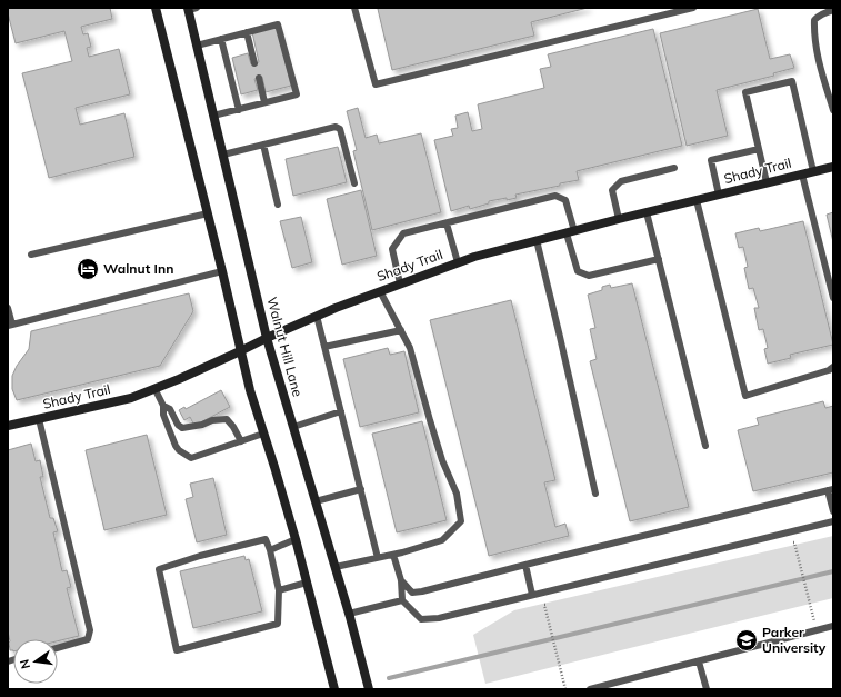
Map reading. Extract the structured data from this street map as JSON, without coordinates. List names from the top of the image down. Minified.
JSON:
{"streets":{"main road":["Shady Trail","Walnut Hill Lane"]},"crossings":[["Shady Trail","Walnut Hill Lane"]],"places":{"hotel":["Walnut Inn"],"school or university":["Parker University"]},"north":"left"}
